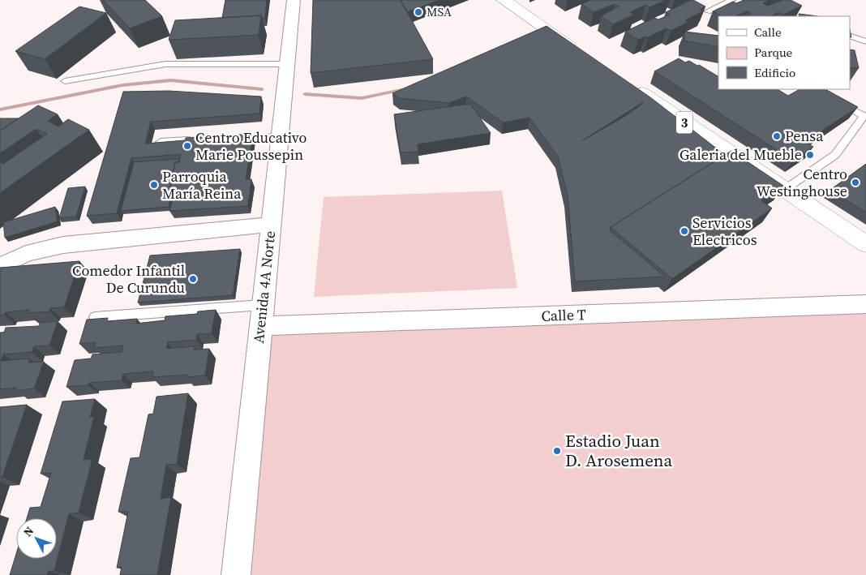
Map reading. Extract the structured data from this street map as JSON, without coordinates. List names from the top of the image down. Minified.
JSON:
{"streets":{"main road":["3"],"street":["Avenida 4A Norte","Calle T"]},"crossings":[["Avenida 4A Norte","Calle T"]],"places":["MSA","Pensa","Centro Educativo Marie Poussepin","Galeria del Mueble","Centro Westinghouse","Parroquia María Reina","Servicios Electricos","Comedor Infantil De Curundu","Estadio Juan D. Arosemena"],"legend":["Calle","Parque","Edificio"],"north":"top left"}
